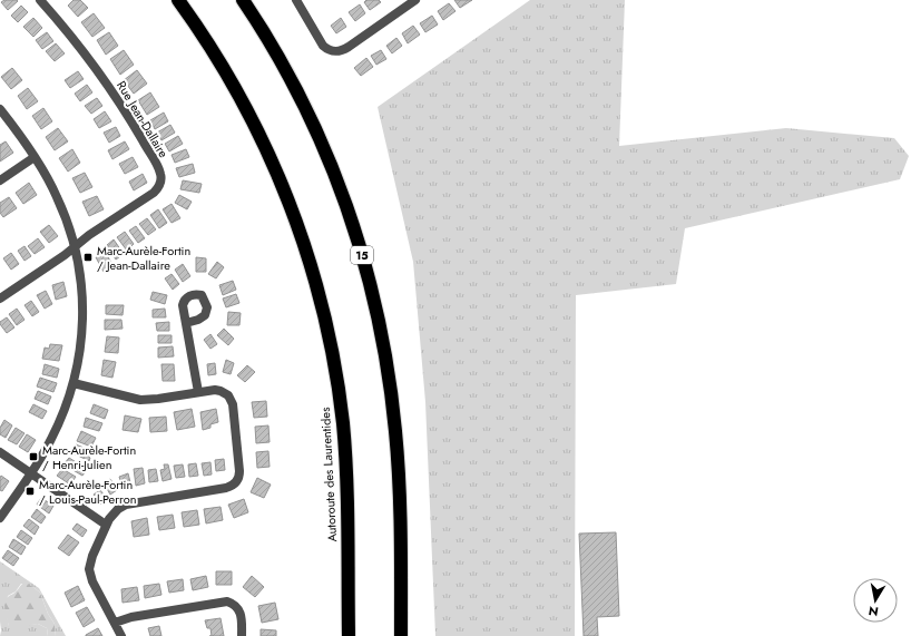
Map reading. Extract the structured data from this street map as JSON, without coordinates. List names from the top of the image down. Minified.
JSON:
{"streets":{"highway":["15","Autoroute des Laurentides"],"street":["Rue Jean-Dallaire"]},"places":{"transit":["Marc-Aurèle-Fortin / Jean-Dallaire","Marc-Aurèle-Fortin / Henri-Julien","Marc-Aurèle-Fortin / Louis-Paul-Perron"]},"north":"bottom"}
